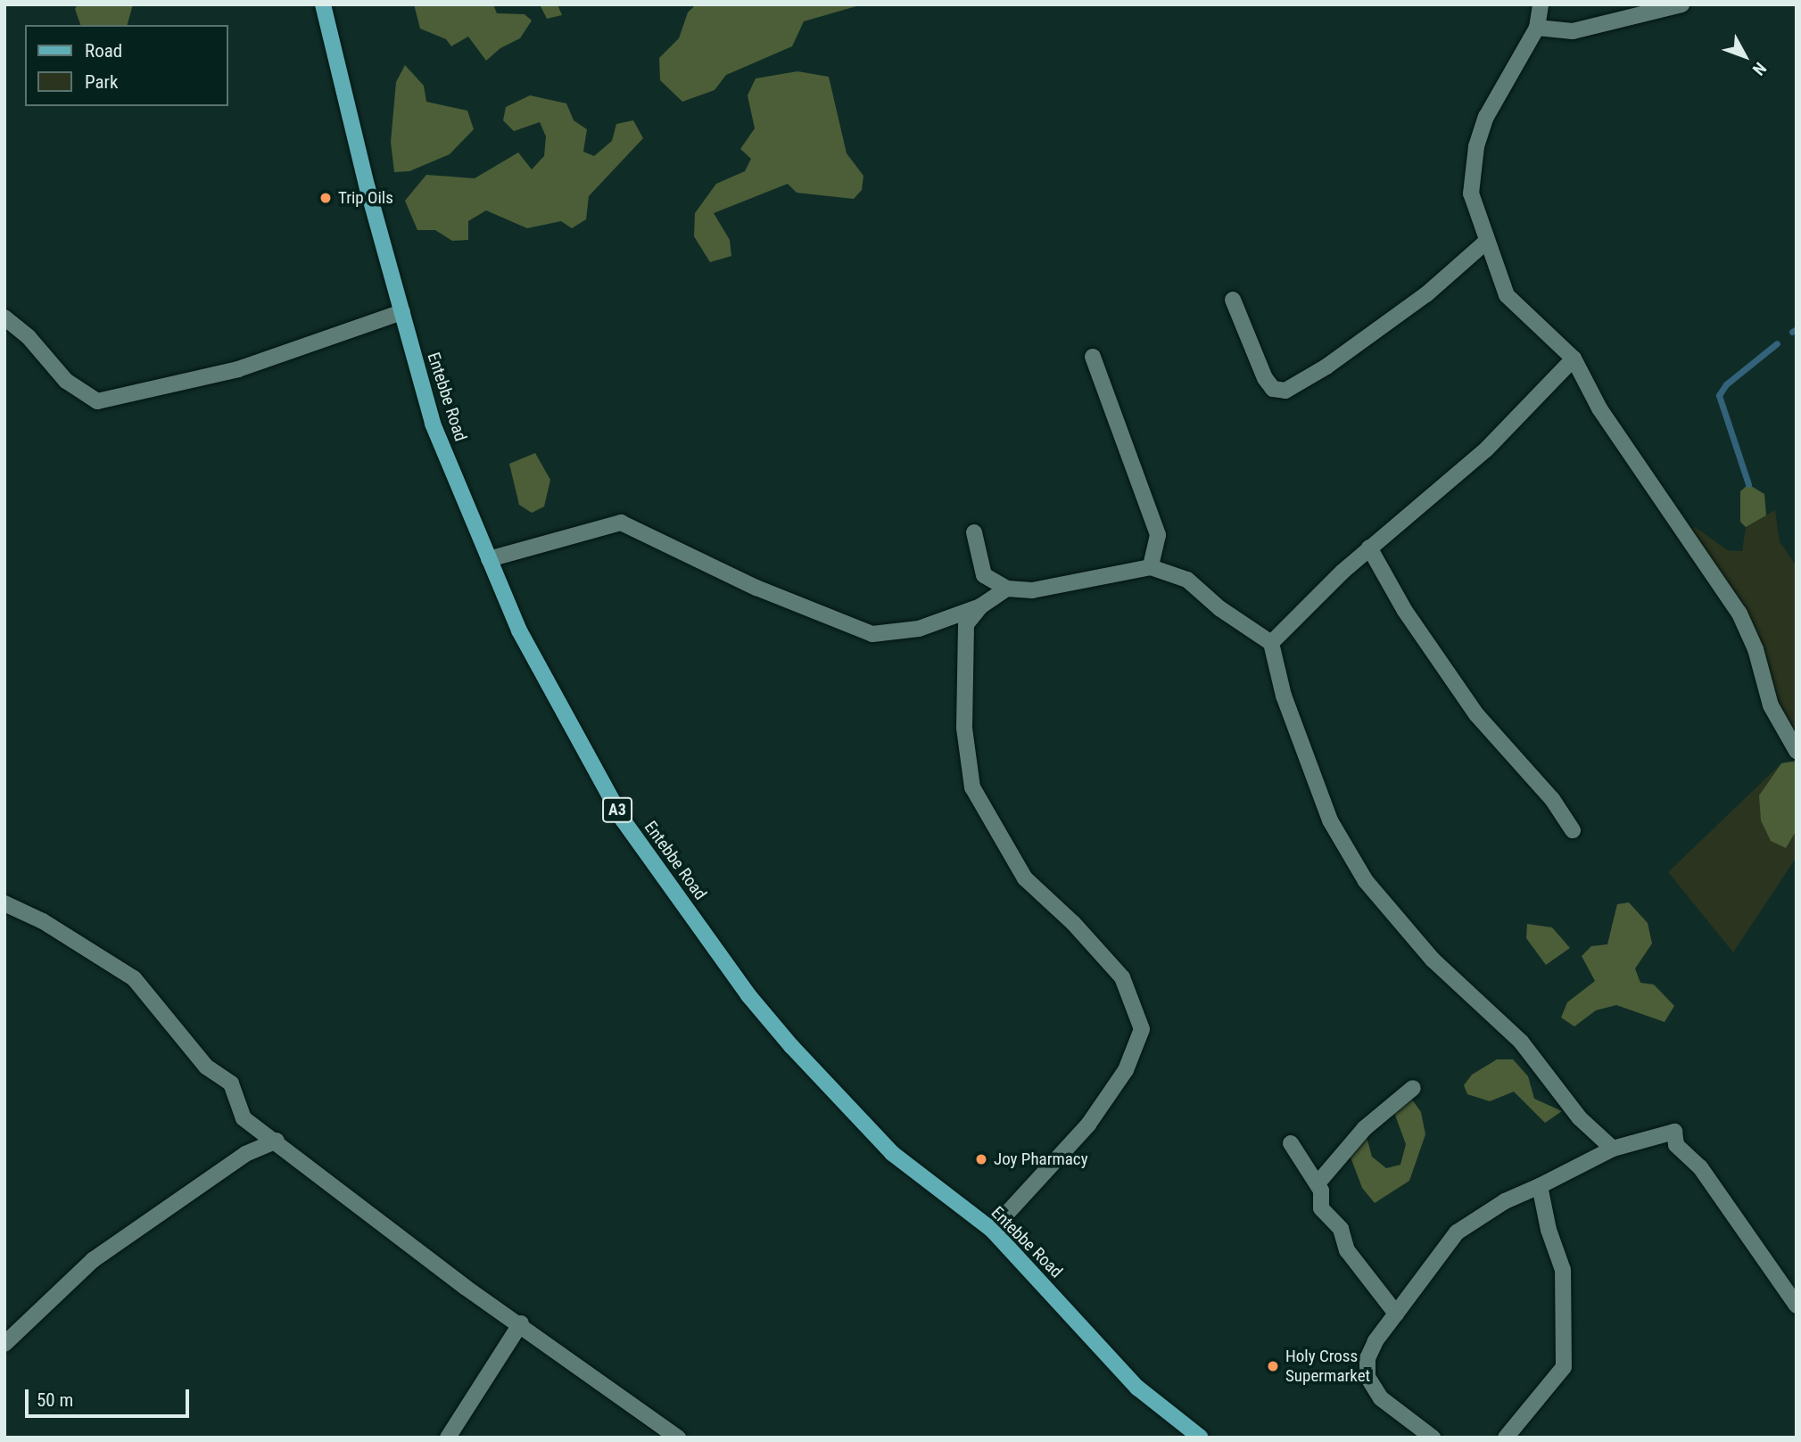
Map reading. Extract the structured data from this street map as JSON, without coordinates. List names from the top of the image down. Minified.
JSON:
{"streets":{"main road":["Entebbe Road","A3"]},"places":["Trip Oils","Joy Pharmacy","Holy Cross Supermarket"],"legend":["Road","Park"],"scale_bar":"50 m","north":"bottom right"}
